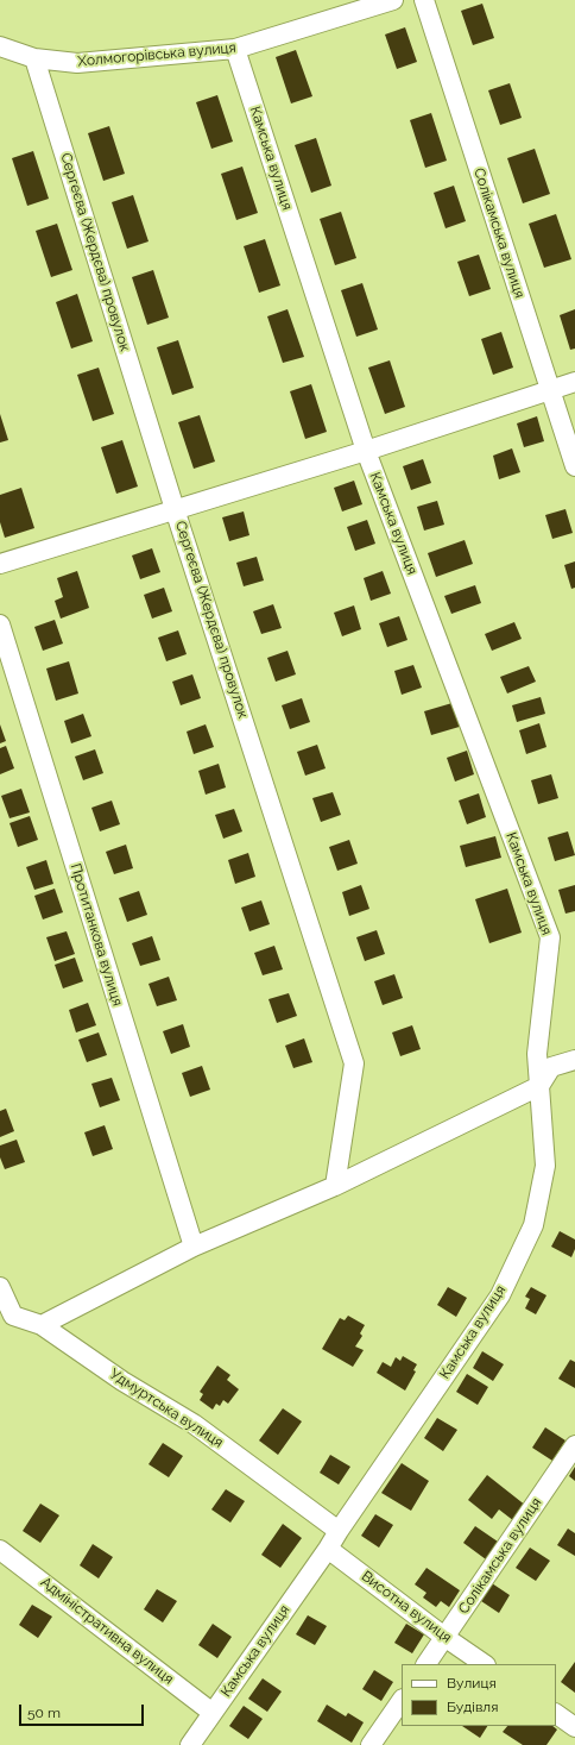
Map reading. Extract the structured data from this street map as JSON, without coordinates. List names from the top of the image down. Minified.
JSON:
{"streets":{"street":["Холмогорівська вулиця","Камська вулиця","Солікамська вулиця","Сергеєва (Жердєва) провулок","Протитанкова вулиця","Удмуртська вулиця","Висотна вулиця","Адміністративна вулиця"]},"crossings":[["Холмогорівська вулиця","Камська вулиця"],["Холмогорівська вулиця","Сергеєва (Жердєва) провулок"],["Камська вулиця","Удмуртська вулиця"],["Камська вулиця","Висотна вулиця"],["Камська вулиця","Адміністративна вулиця"],["Солікамська вулиця","Висотна вулиця"]],"legend":["Вулиця","Будівля"],"scale_bar":"50 m"}
